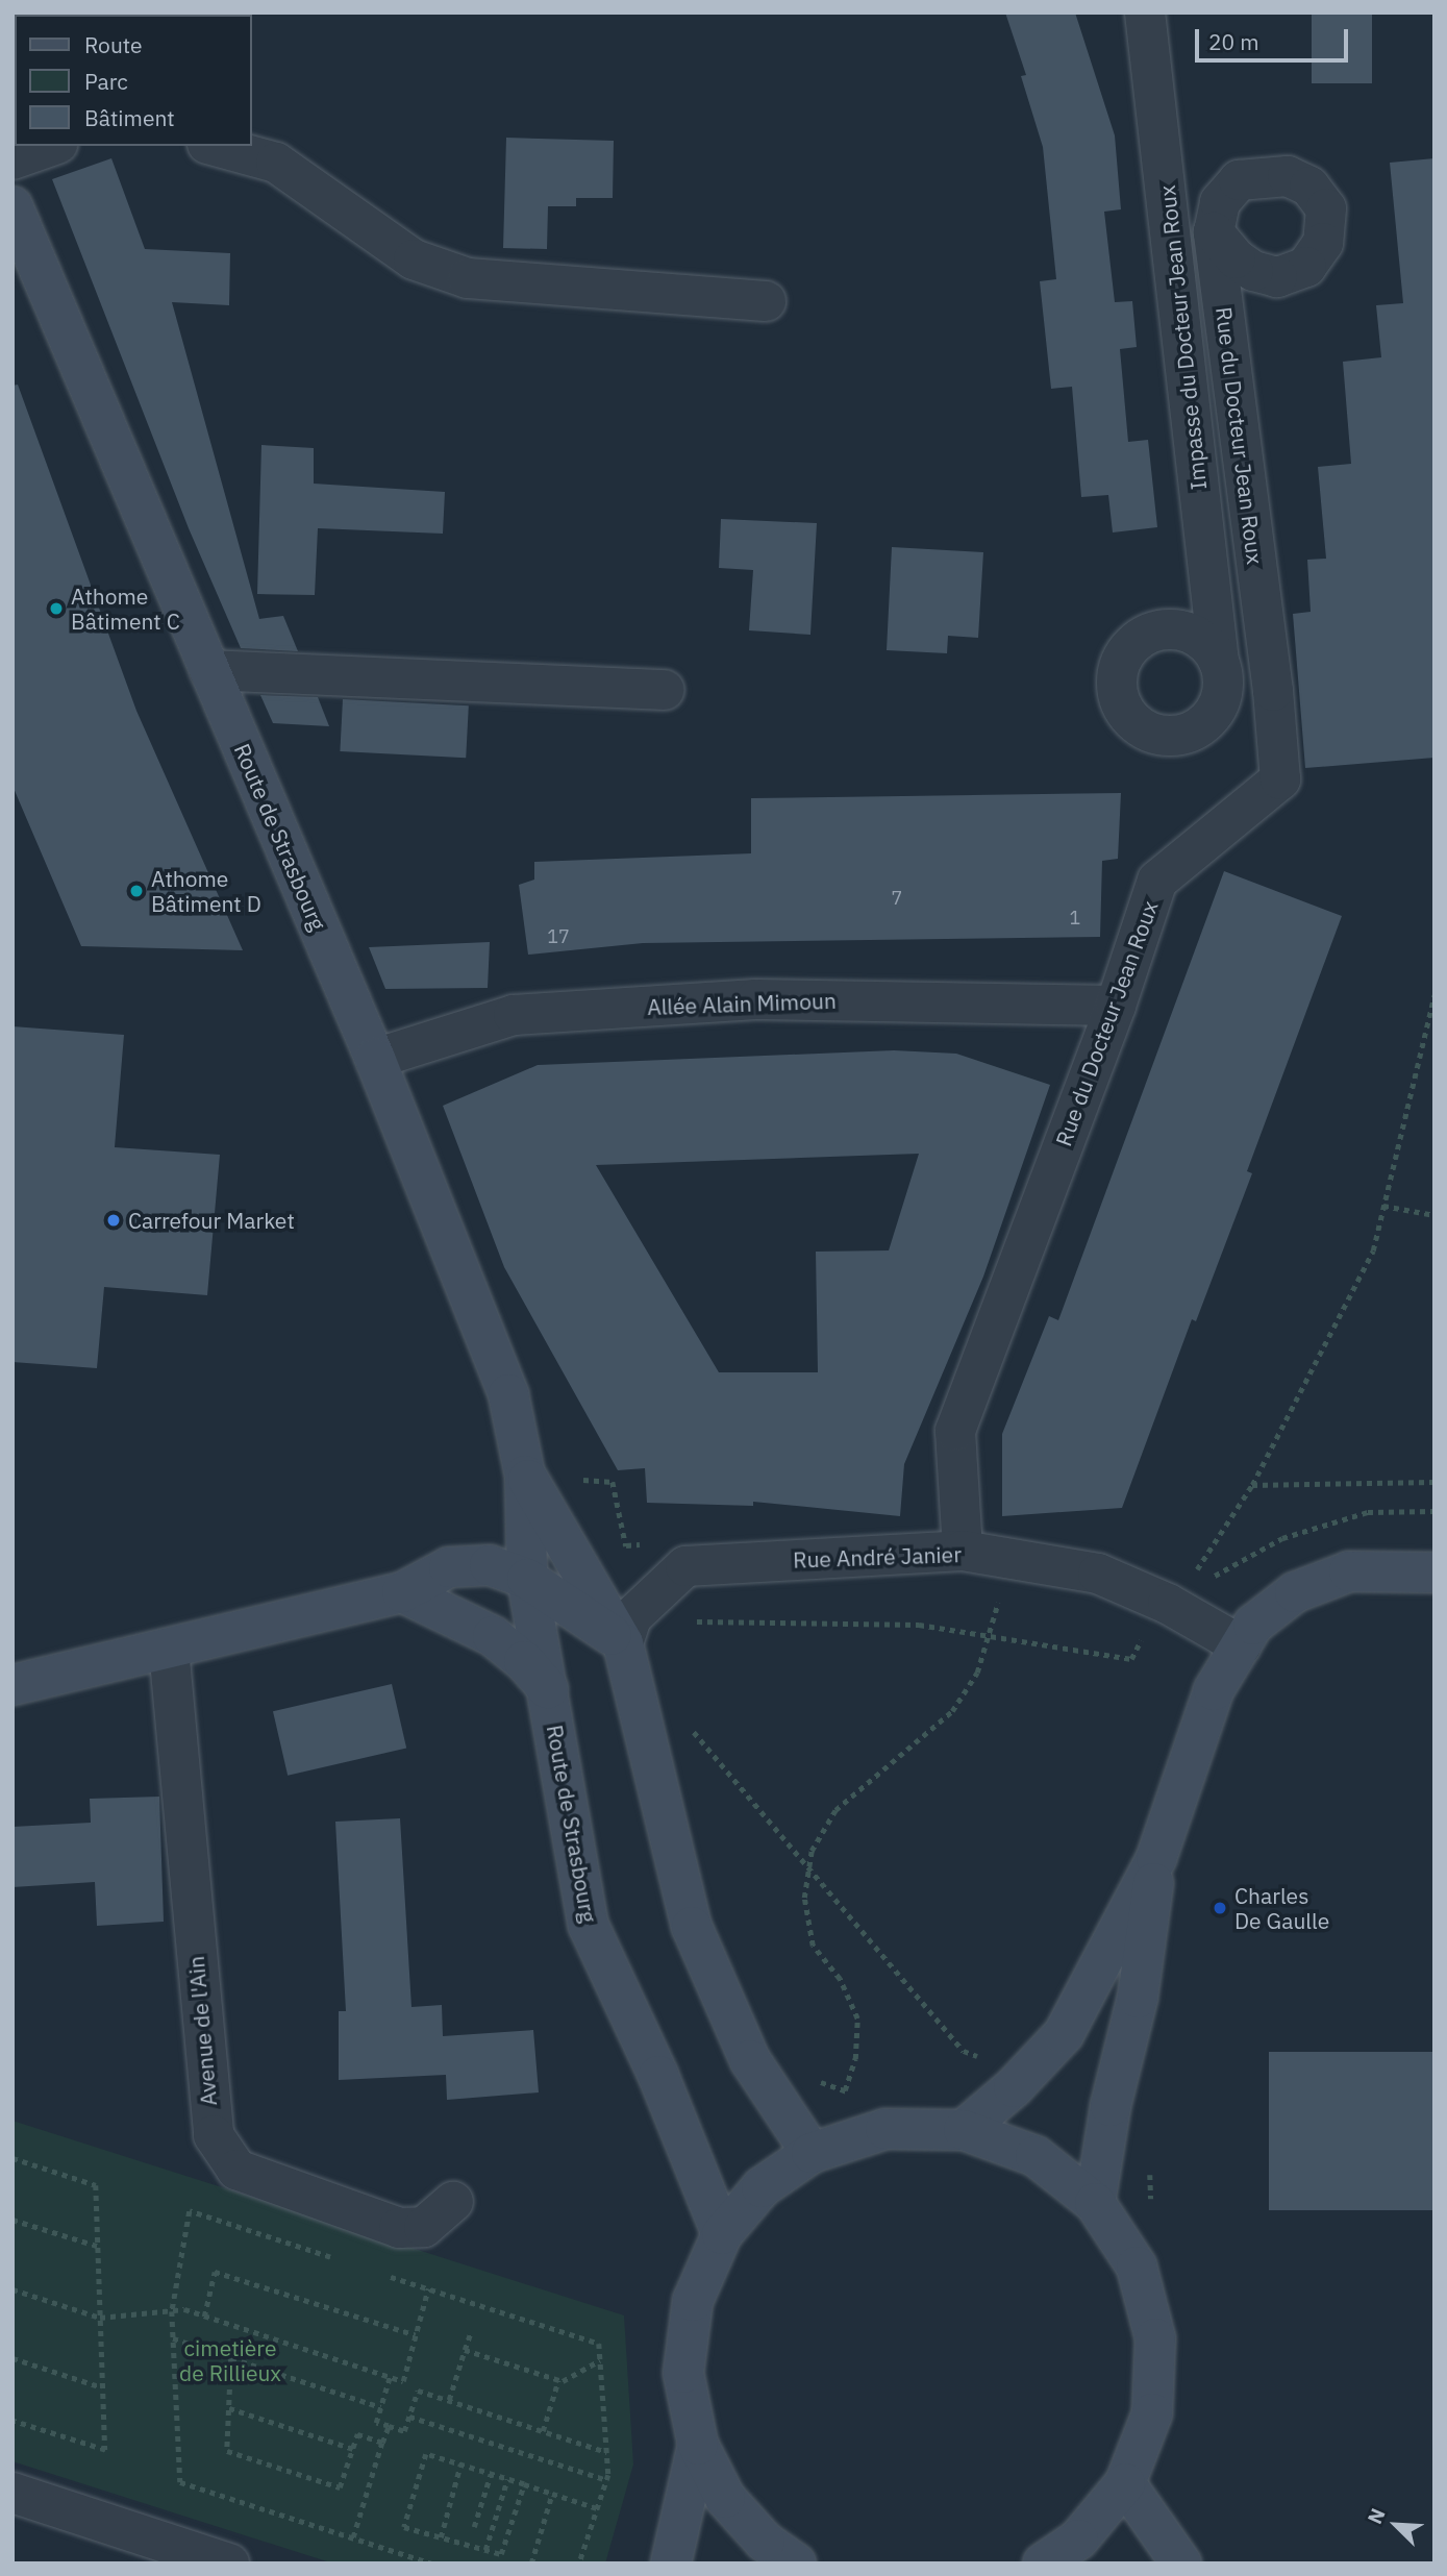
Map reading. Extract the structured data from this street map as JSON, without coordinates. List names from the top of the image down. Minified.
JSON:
{"streets":{"main road":["Route de Strasbourg"],"street":["Impasse du Docteur Jean Roux","Rue du Docteur Jean Roux","Allée Alain Mimoun","Rue André Janier","Avenue de l'Ain"]},"crossings":[["Rue du Docteur Jean Roux","Allée Alain Mimoun"],["Rue du Docteur Jean Roux","Rue André Janier"],["Route de Strasbourg","Allée Alain Mimoun"],["Route de Strasbourg","Rue André Janier"]],"parks":["cimetière de Rillieux"],"places":["Athome Bâtiment C","Athome Bâtiment D","Carrefour Market","Charles De Gaulle"],"house_numbers":["7","1","17"],"legend":["Route","Parc","Bâtiment"],"scale_bar":"20 m","north":"top left"}
